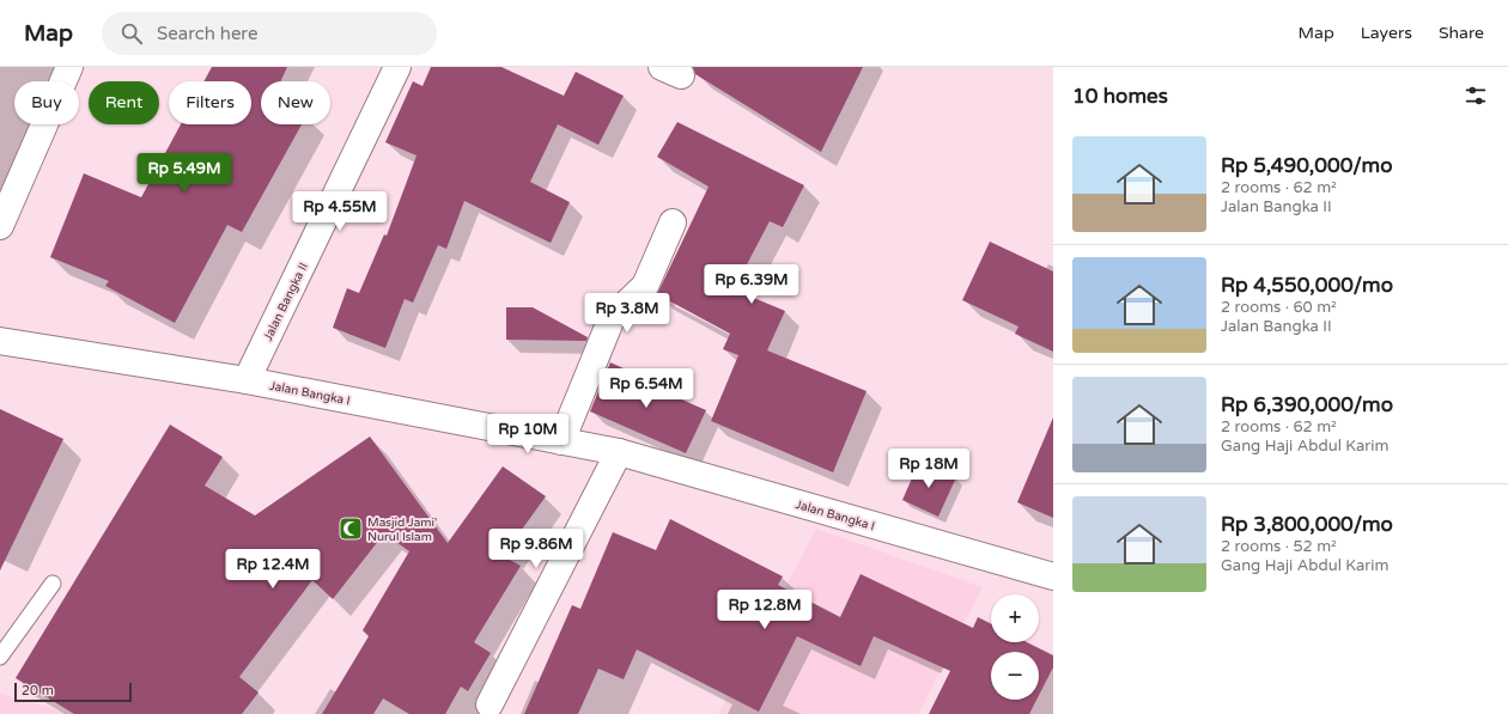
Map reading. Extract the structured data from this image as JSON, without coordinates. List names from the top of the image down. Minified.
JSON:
{"streets":{"street":["Jalan Bangka II","Jalan Bangka I"]},"crossings":[["Jalan Bangka II","Jalan Bangka I"]],"places":{"mosque":["Masjid Jami' Nurul Islam"]},"scale_bar":"20 m","page":{"header":"Map","search":"Search here","nav":["Map","Layers","Share"],"heading":"10 homes","chip":["Buy","Rent","Filters","New"],"list":[{"name":"Rp 5,490,000/mo","note":"2 rooms · 62 m² · Jalan Bangka II"},{"name":"Rp 4,550,000/mo","note":"2 rooms · 60 m² · Jalan Bangka II"},{"name":"Rp 6,390,000/mo","note":"2 rooms · 62 m² · Gang Haji Abdul Karim"},{"name":"Rp 3,800,000/mo","note":"2 rooms · 52 m² · Gang Haji Abdul Karim"}],"price":["Rp 5.49M","Rp 4.55M","Rp 6.39M","Rp 3.8M","Rp 6.54M","Rp 10M","Rp 18M","Rp 9.86M","Rp 12.4M","Rp 12.8M"],"map_buttons":["+","−"],"scale":"20 m"}}
